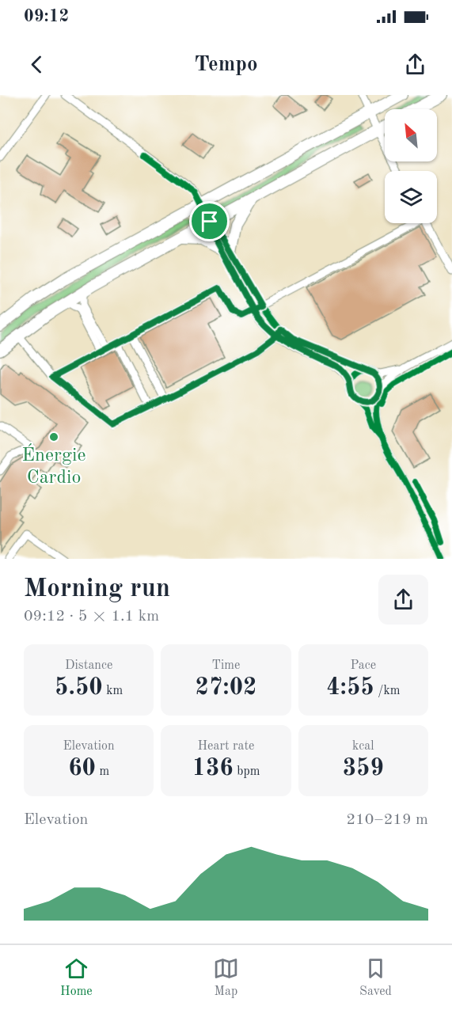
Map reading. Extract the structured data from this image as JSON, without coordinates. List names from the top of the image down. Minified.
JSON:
{"places":["Énergie Cardio"],"north":"top left","page":{"status":"09:12","header":"Tempo","heading":["Morning run","09:12 · 5 × 1.1 km"],"stats":[["Distance","5.50 km"],["Time","27:02"],["Pace","4:55 /km"],["Elevation","60 m"],["Heart rate","136 bpm"],["kcal","359"]],"chart":["Elevation","210–219 m"],"tabs":["Home","Map","Saved"]}}
